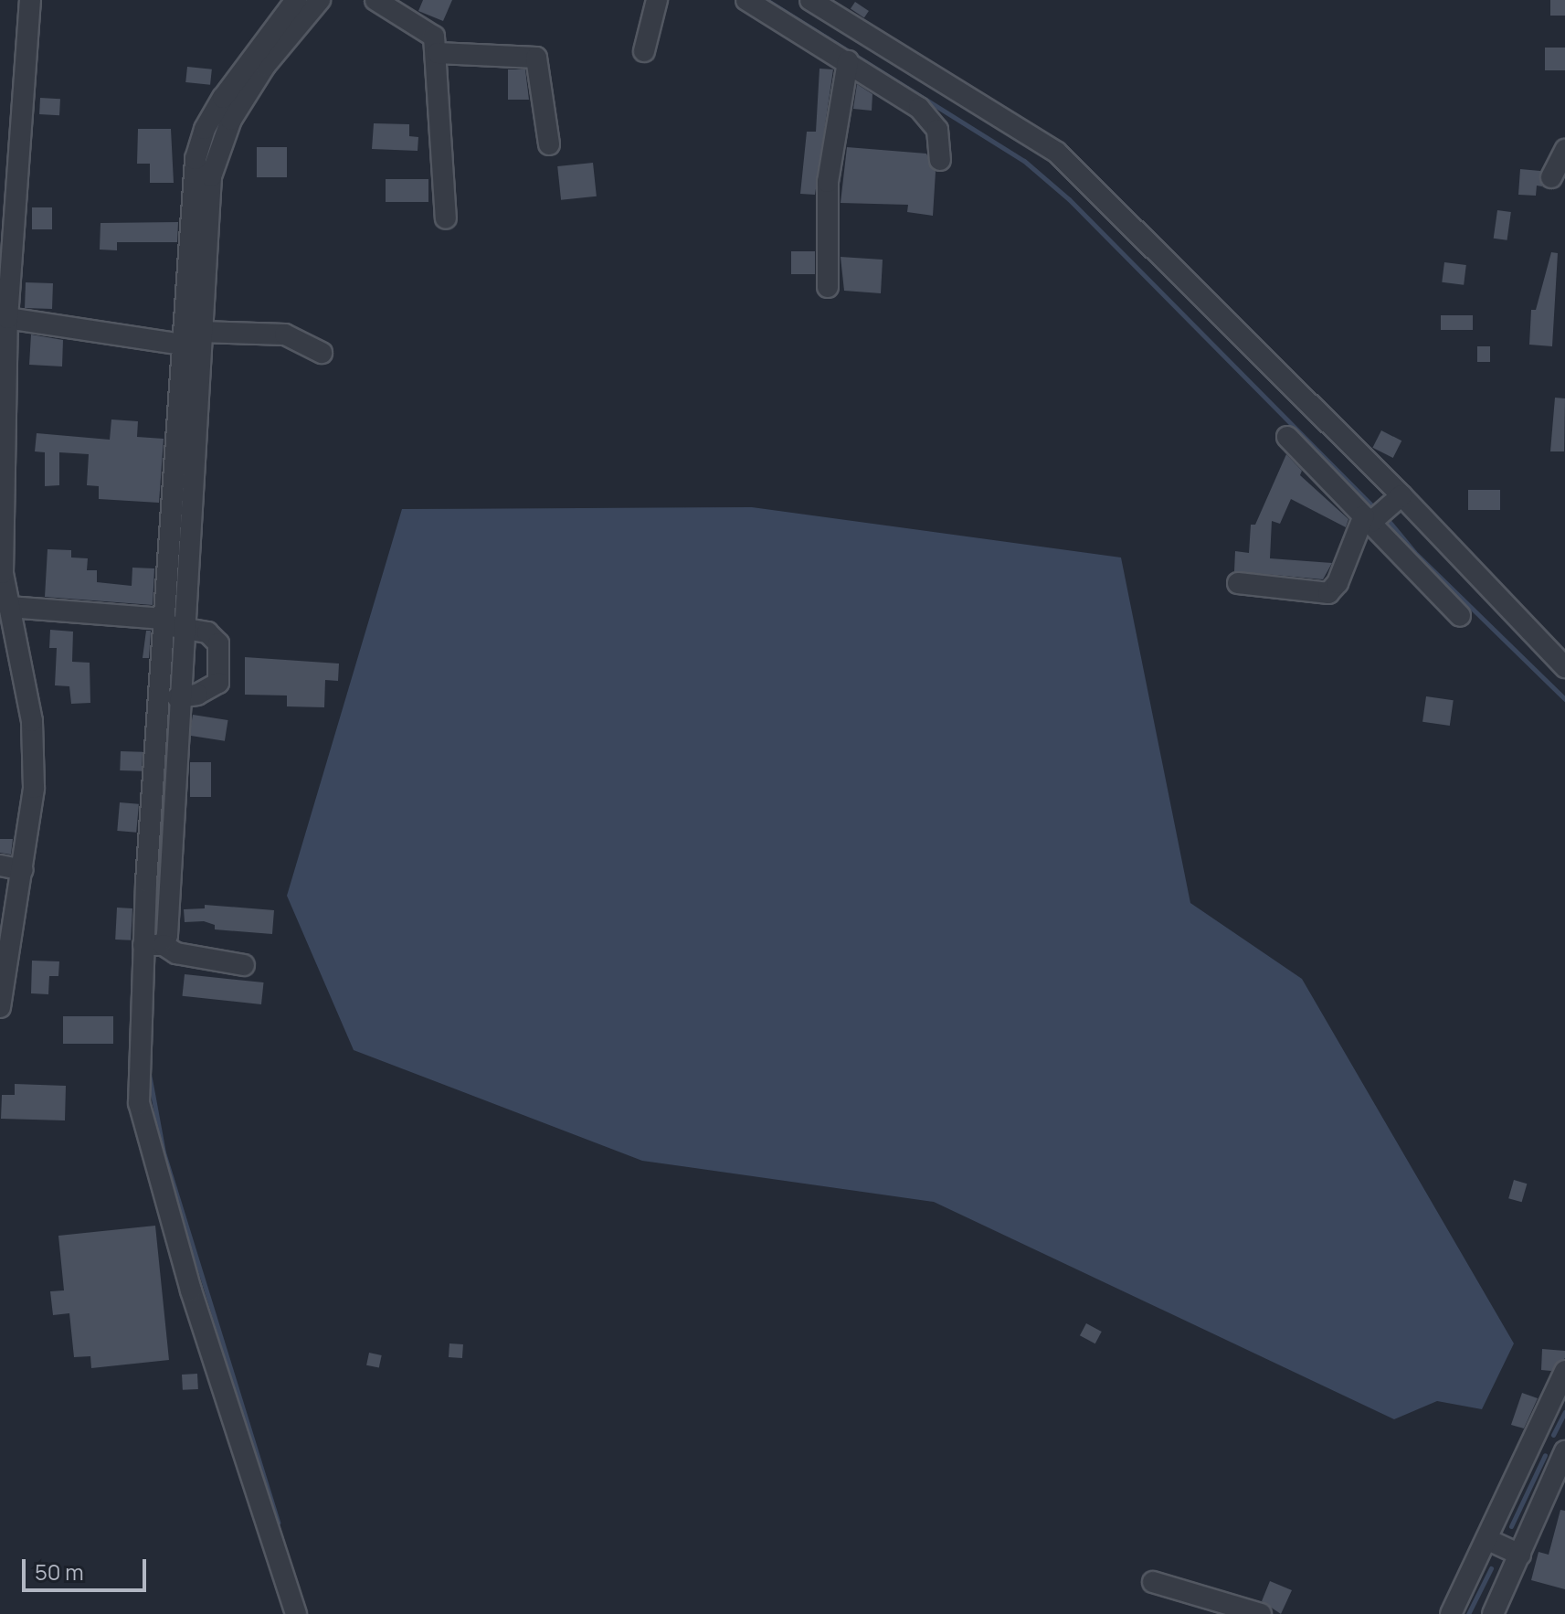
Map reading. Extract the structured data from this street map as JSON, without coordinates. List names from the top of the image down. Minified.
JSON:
{"scale_bar":"50 m"}
